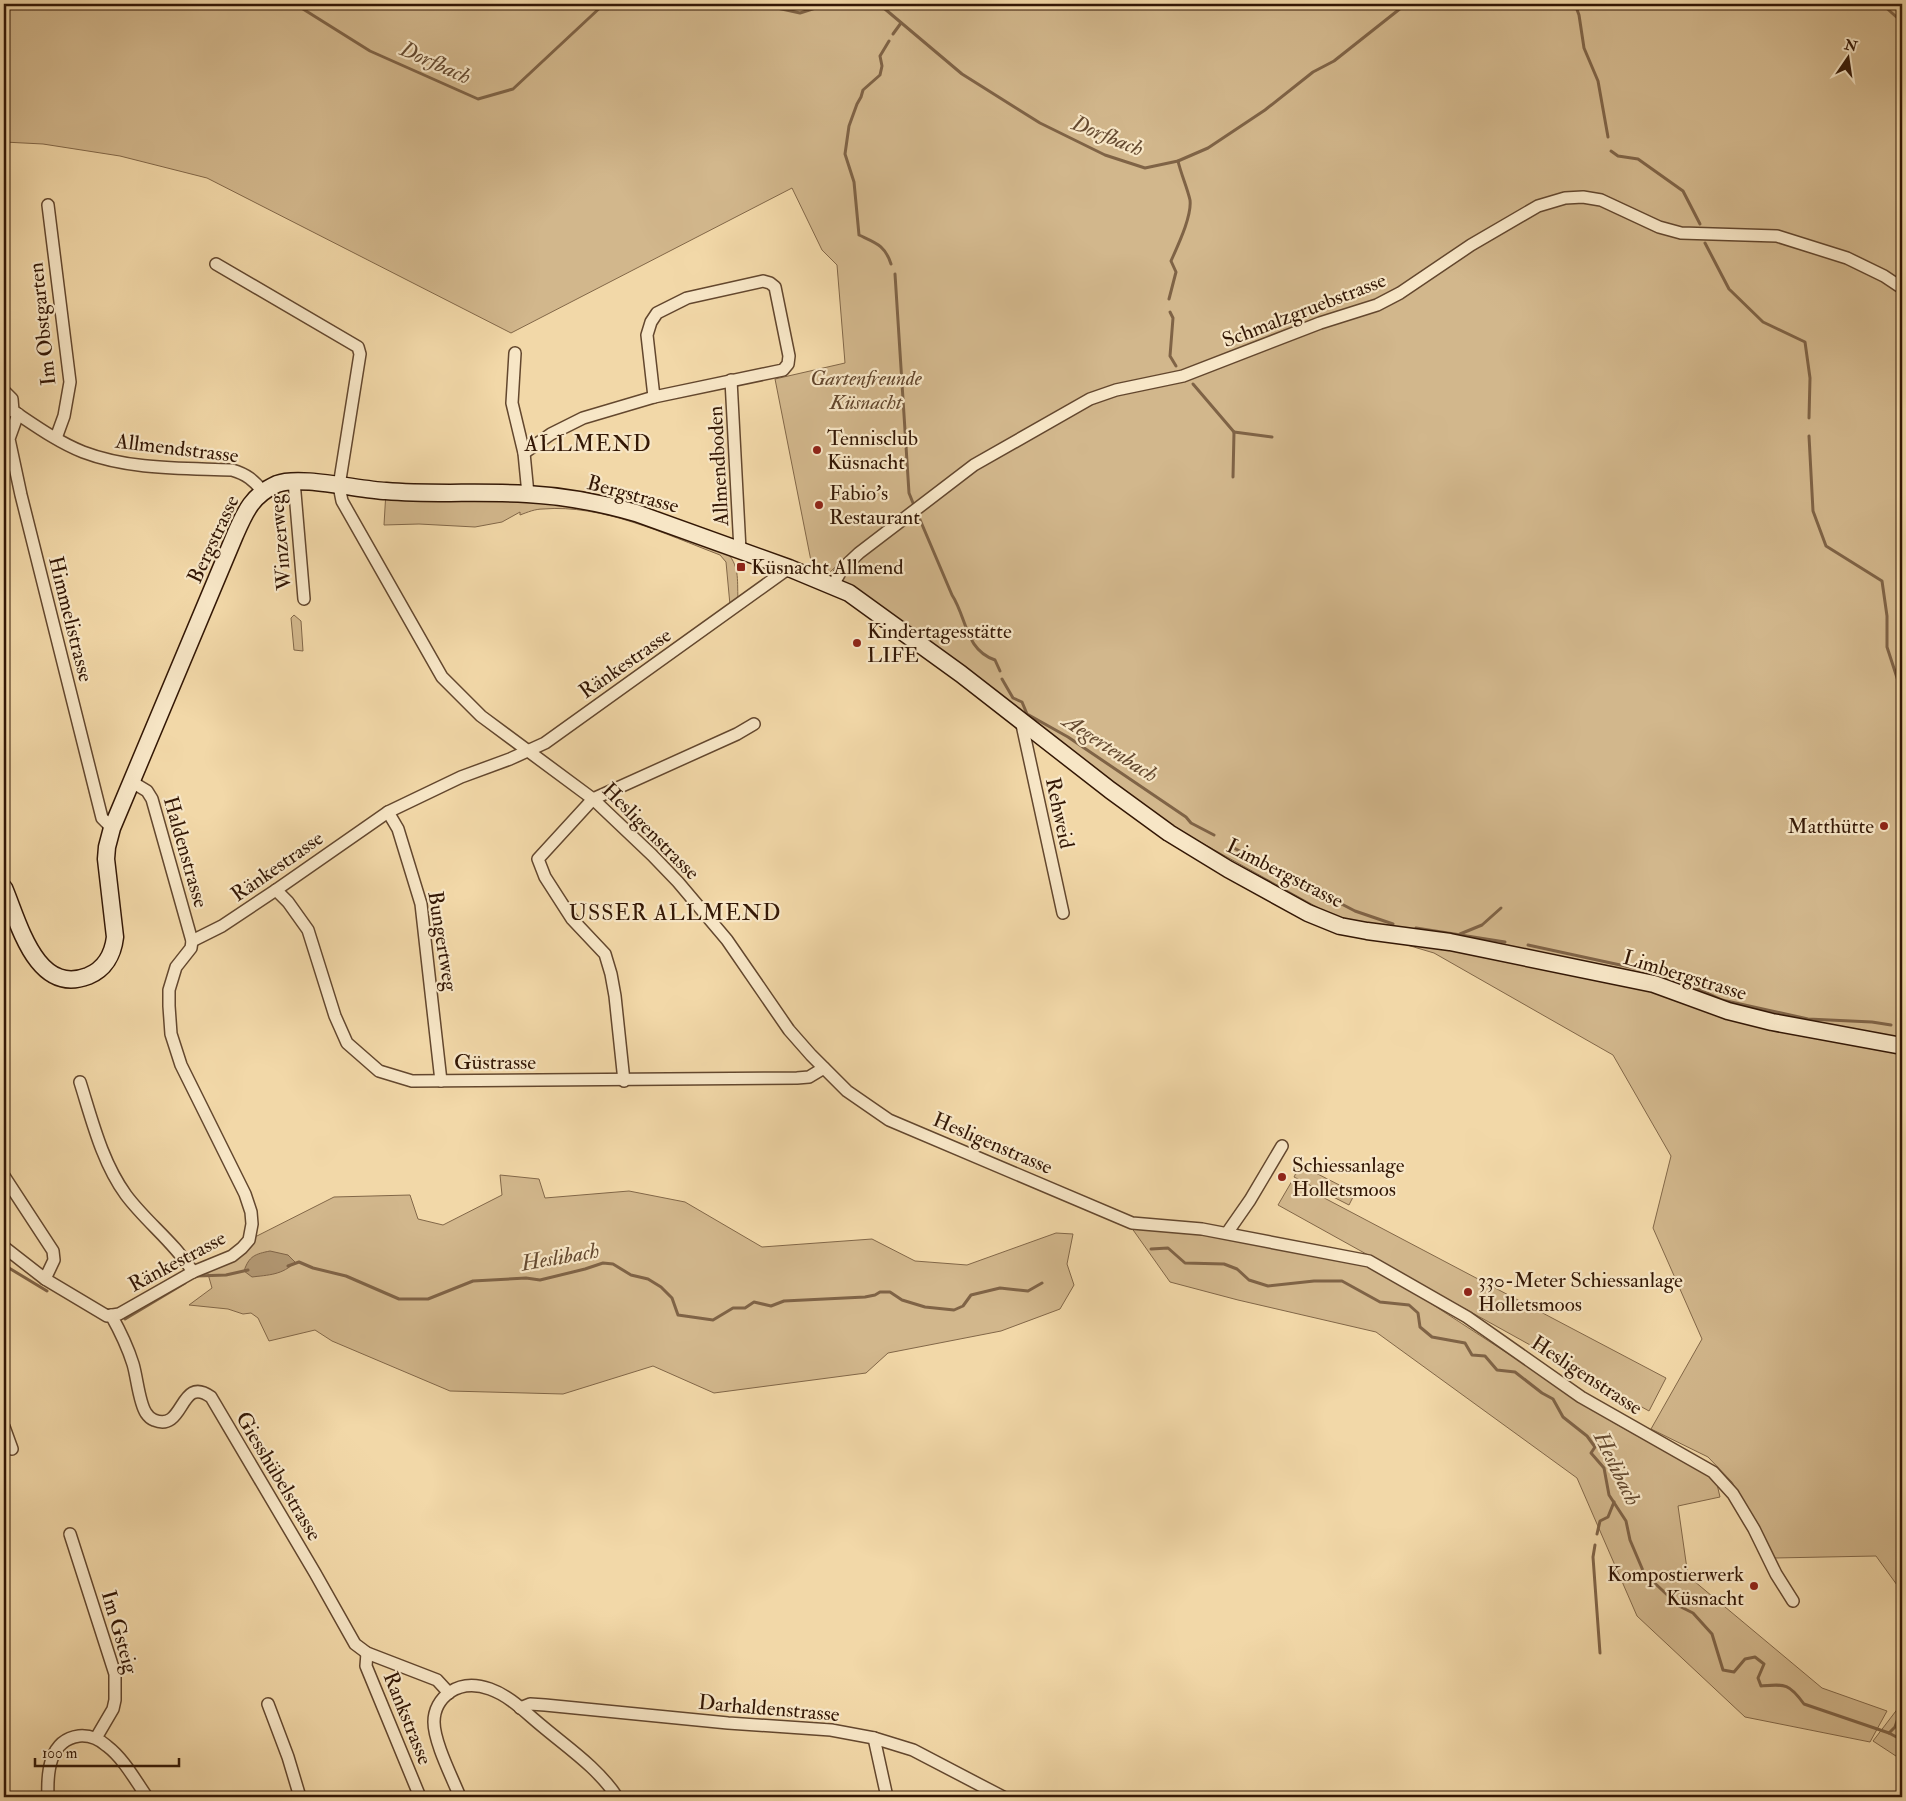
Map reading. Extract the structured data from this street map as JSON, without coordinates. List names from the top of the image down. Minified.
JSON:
{"streets":{"street":["Schmalzgruebstrasse","Im Obstgarten","Allmendstrasse","Allmendboden","Bergstrasse","Winzerweg","Himmelistrasse","Ränkestrasse","Rehweid","Hesligenstrasse","Haldenstrasse","Limbergstrasse","Bungertweg","Güstrasse","Giesshübelstrasse","Im Gsteig","Darhaldenstrasse","Rankstrasse"]},"crossings":[["Schmalzgruebstrasse","Limbergstrasse"],["Im Obstgarten","Allmendstrasse"],["Allmendstrasse","Bergstrasse"],["Allmendstrasse","Himmelistrasse"],["Allmendboden","Bergstrasse"],["Bergstrasse","Winzerweg"],["Bergstrasse","Himmelistrasse"],["Bergstrasse","Ränkestrasse"],["Bergstrasse","Hesligenstrasse"],["Bergstrasse","Haldenstrasse"],["Bergstrasse","Limbergstrasse"],["Ränkestrasse","Hesligenstrasse"],["Ränkestrasse","Haldenstrasse"],["Ränkestrasse","Bungertweg"],["Ränkestrasse","Güstrasse"],["Ränkestrasse","Giesshübelstrasse"],["Rehweid","Limbergstrasse"],["Hesligenstrasse","Güstrasse"],["Bungertweg","Güstrasse"],["Giesshübelstrasse","Rankstrasse"]],"districts":["ALLMEND","USSER ALLMEND"],"water":["Dorfbach","Aegertenbach","Heslibach"],"parks":["Gartenfreunde Küsnacht"],"places":{"other":["Tennisclub Küsnacht","Fabio's Restaurant","Kindertagesstätte LIFE","Matthütte","Schiessanlage Holletsmoos","330-Meter Schiessanlage Holletsmoos","Kompostierwerk Küsnacht"],"transit":["Küsnacht Allmend"]},"scale_bar":"100 m","north":"top"}
